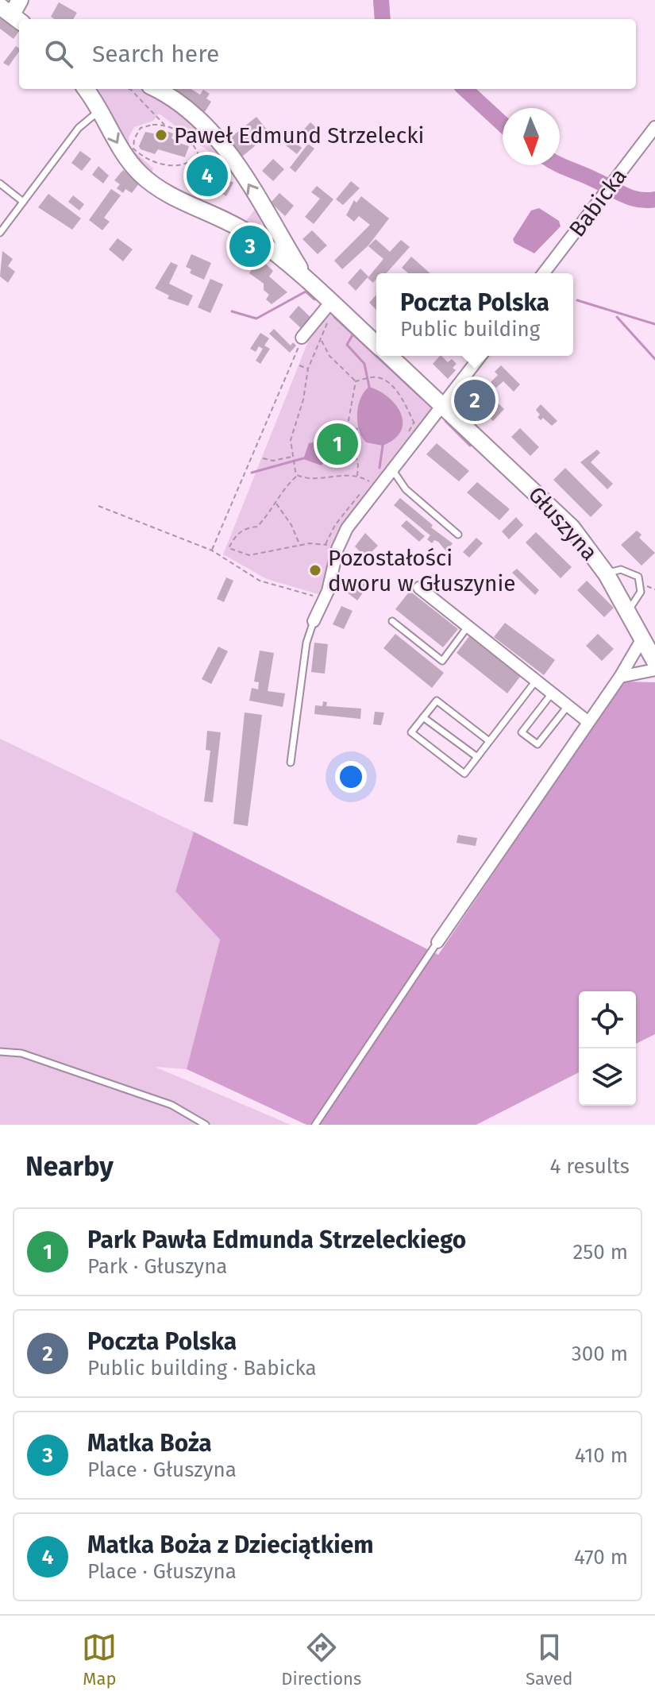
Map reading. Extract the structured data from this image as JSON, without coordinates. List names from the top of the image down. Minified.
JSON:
{"streets":{"street":["Babicka","Głuszyna"]},"places":["Paweł Edmund Strzelecki","Pozostałości dworu w Głuszynie"],"north":"bottom","page":{"search":"Search here","pins":["4","3","2","1"],"popup":["Poczta Polska","Public building"],"heading":["Nearby","4 results"],"list":[{"mark":"1","name":"Park Pawła Edmunda Strzeleckiego","note":"Park · Głuszyna","value":"250 m"},{"mark":"2","name":"Poczta Polska","note":"Public building · Babicka","value":"300 m"},{"mark":"3","name":"Matka Boża","note":"Place · Głuszyna","value":"410 m"},{"mark":"4","name":"Matka Boża z Dzieciątkiem","note":"Place · Głuszyna","value":"470 m"}],"nav":["Map","Directions","Saved"]}}
